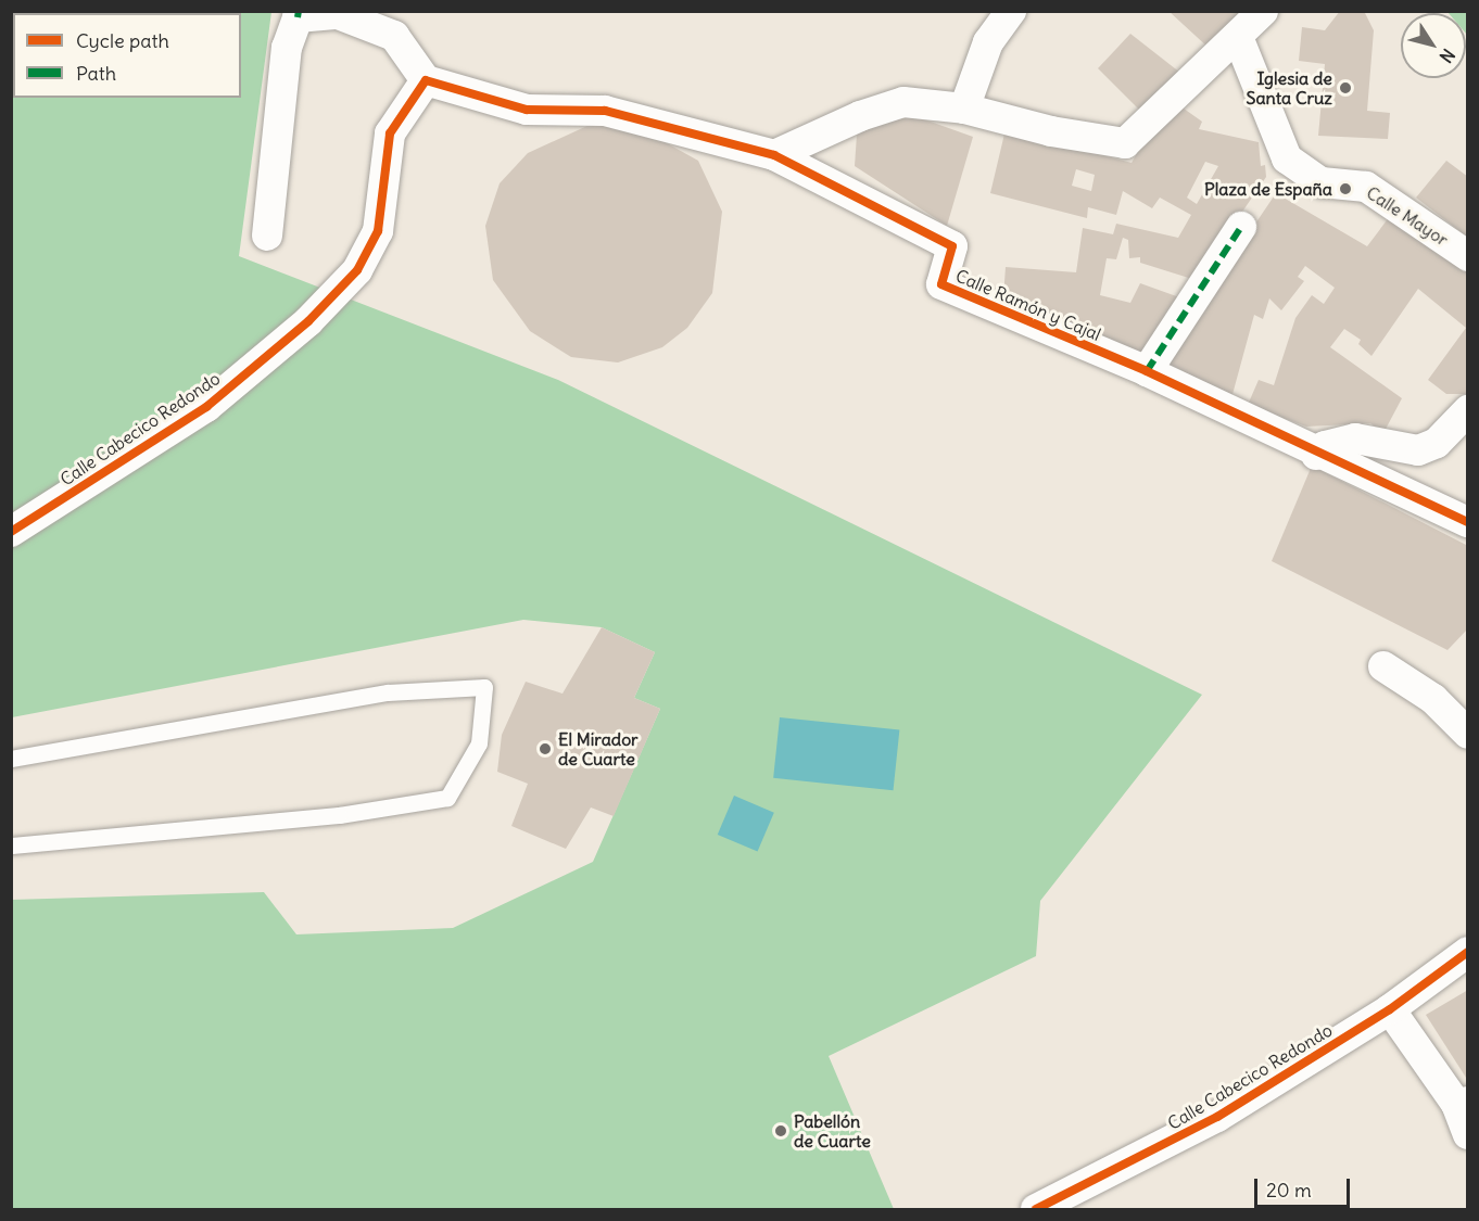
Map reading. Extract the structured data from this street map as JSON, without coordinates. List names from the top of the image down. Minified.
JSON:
{"streets":{"street":["Calle Mayor","Calle Ramón y Cajal","Calle Cabecico Redondo"]},"crossings":[["Calle Ramón y Cajal","Calle Cabecico Redondo"]],"places":["Iglesia de Santa Cruz","Plaza de España","El Mirador de Cuarte","Pabellón de Cuarte"],"legend":["Cycle path","Path"],"scale_bar":"20 m","north":"bottom right"}
